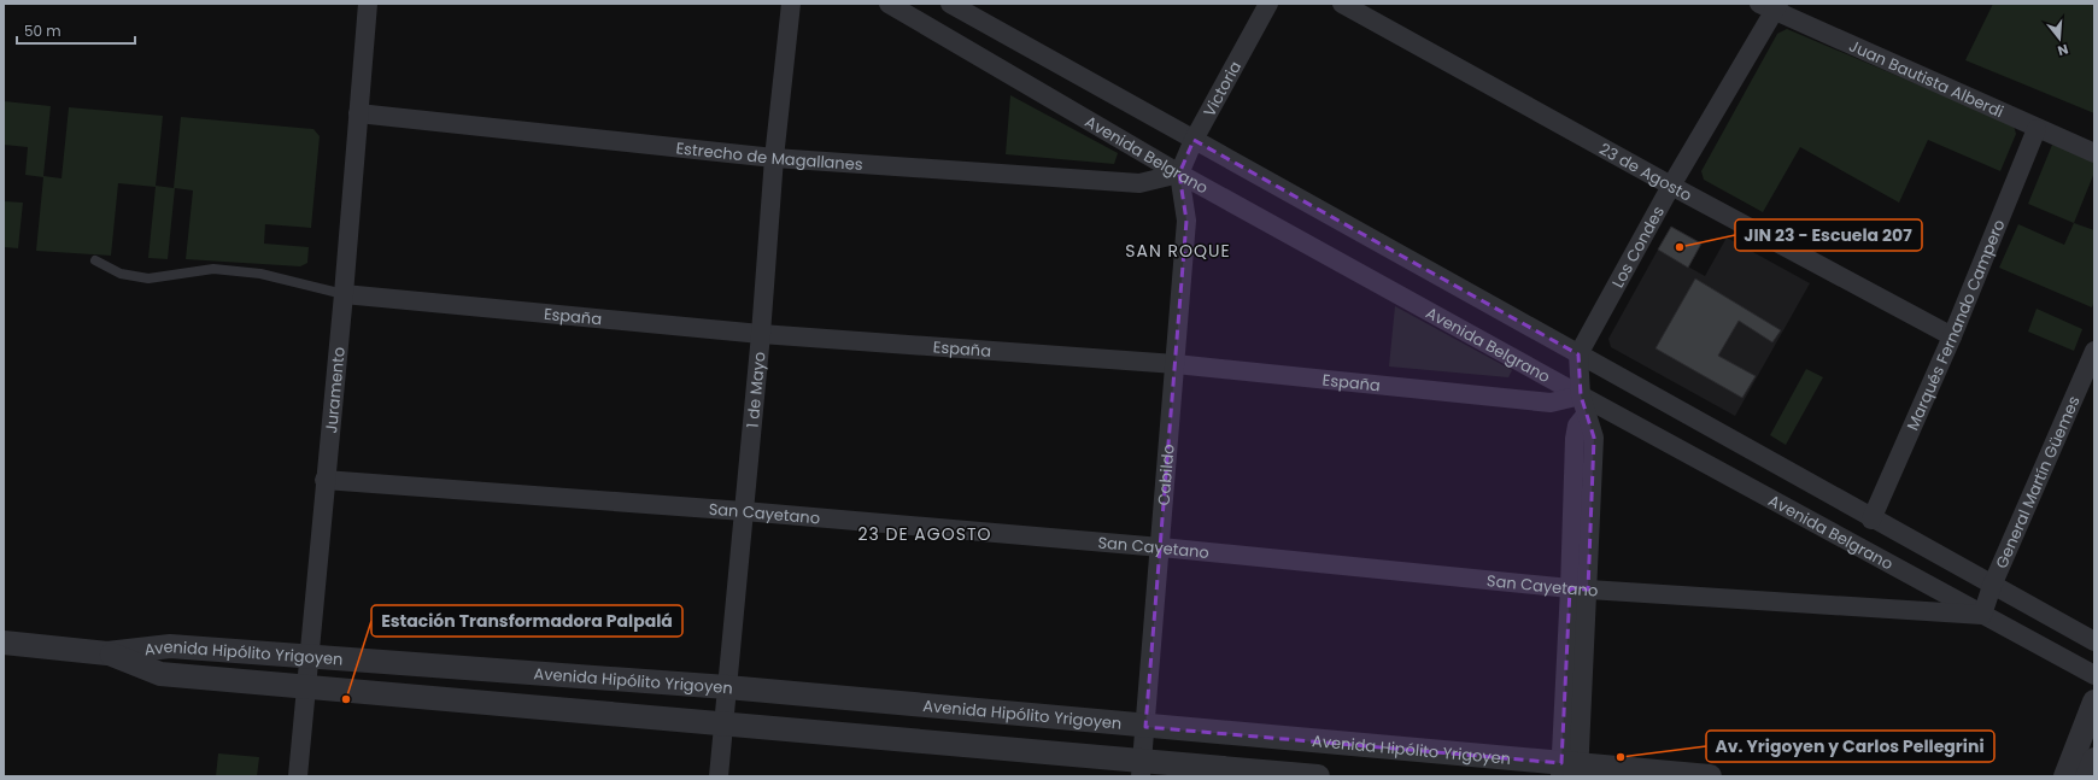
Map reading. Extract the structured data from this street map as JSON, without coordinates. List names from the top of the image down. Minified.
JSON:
{"streets":{"street":["Juan Bautista Alberdi","Victoria","Avenida Belgrano","Estrecho de Magallanes","23 de Agosto","Los Condes","España","Marqués Fernando Campero","Juramento","1 de Mayo","Cabildo","General Martín Güemes","San Cayetano","Avenida Hipólito Yrigoyen"]},"crossings":[["Juan Bautista Alberdi","Los Condes"],["Juan Bautista Alberdi","Marqués Fernando Campero"],["Victoria","Avenida Belgrano"],["Victoria","Estrecho de Magallanes"],["Victoria","Cabildo"],["Avenida Belgrano","Estrecho de Magallanes"],["Avenida Belgrano","Los Condes"],["Avenida Belgrano","España"],["Avenida Belgrano","Marqués Fernando Campero"],["Avenida Belgrano","Cabildo"],["Avenida Belgrano","General Martín Güemes"],["Avenida Belgrano","San Cayetano"],["Estrecho de Magallanes","Juramento"],["Estrecho de Magallanes","1 de Mayo"],["Estrecho de Magallanes","Cabildo"],["23 de Agosto","Los Condes"],["23 de Agosto","Marqués Fernando Campero"],["España","Juramento"],["España","1 de Mayo"],["España","Cabildo"],["Juramento","San Cayetano"],["Juramento","Avenida Hipólito Yrigoyen"],["1 de Mayo","San Cayetano"],["1 de Mayo","Avenida Hipólito Yrigoyen"],["Cabildo","San Cayetano"],["Cabildo","Avenida Hipólito Yrigoyen"],["General Martín Güemes","San Cayetano"]],"districts":["SAN ROQUE","23 DE AGOSTO"],"places":["JIN 23 - Escuela 207","Estación Transformadora Palpalá","Av. Yrigoyen y Carlos Pellegrini"],"scale_bar":"50 m","north":"bottom"}
